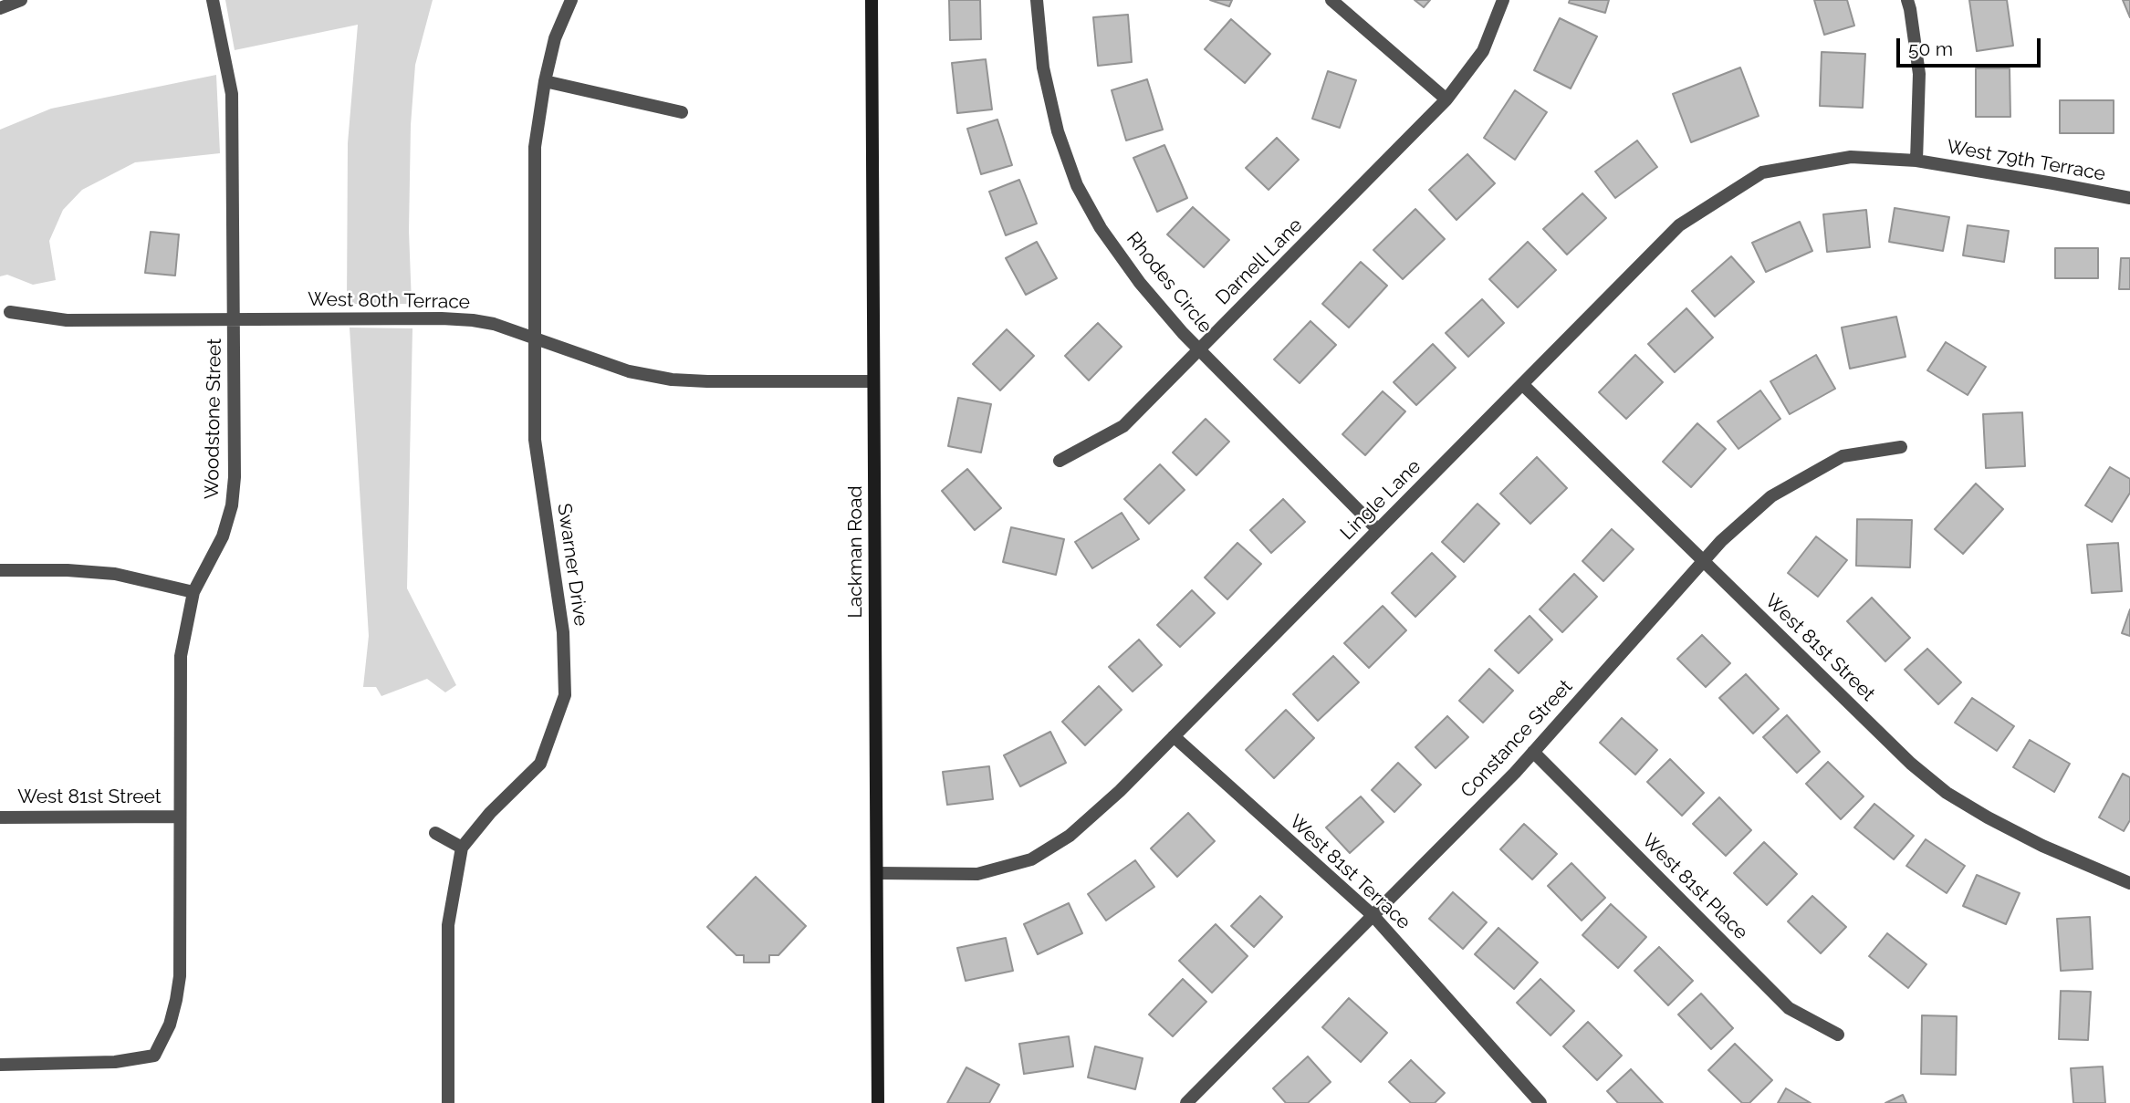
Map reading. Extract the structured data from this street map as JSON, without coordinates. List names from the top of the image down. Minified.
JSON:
{"streets":{"main road":["Lackman Road"],"street":["West 79th Terrace","Darnell Lane","Rhodes Circle","West 80th Terrace","Woodstone Street","Lingle Lane","Swarner Drive","West 81st Street","Constance Street","West 81st Terrace","West 81st Place"]},"crossings":[["West 79th Terrace","Lingle Lane"],["Darnell Lane","Rhodes Circle"],["Rhodes Circle","Lingle Lane"],["West 80th Terrace","Woodstone Street"],["West 80th Terrace","Lackman Road"],["West 80th Terrace","Swarner Drive"],["Woodstone Street","West 81st Street"],["Lingle Lane","Lackman Road"],["Lingle Lane","West 81st Street"],["Lingle Lane","West 81st Terrace"],["West 81st Street","Constance Street"],["Constance Street","West 81st Terrace"],["Constance Street","West 81st Place"]],"scale_bar":"50 m"}
